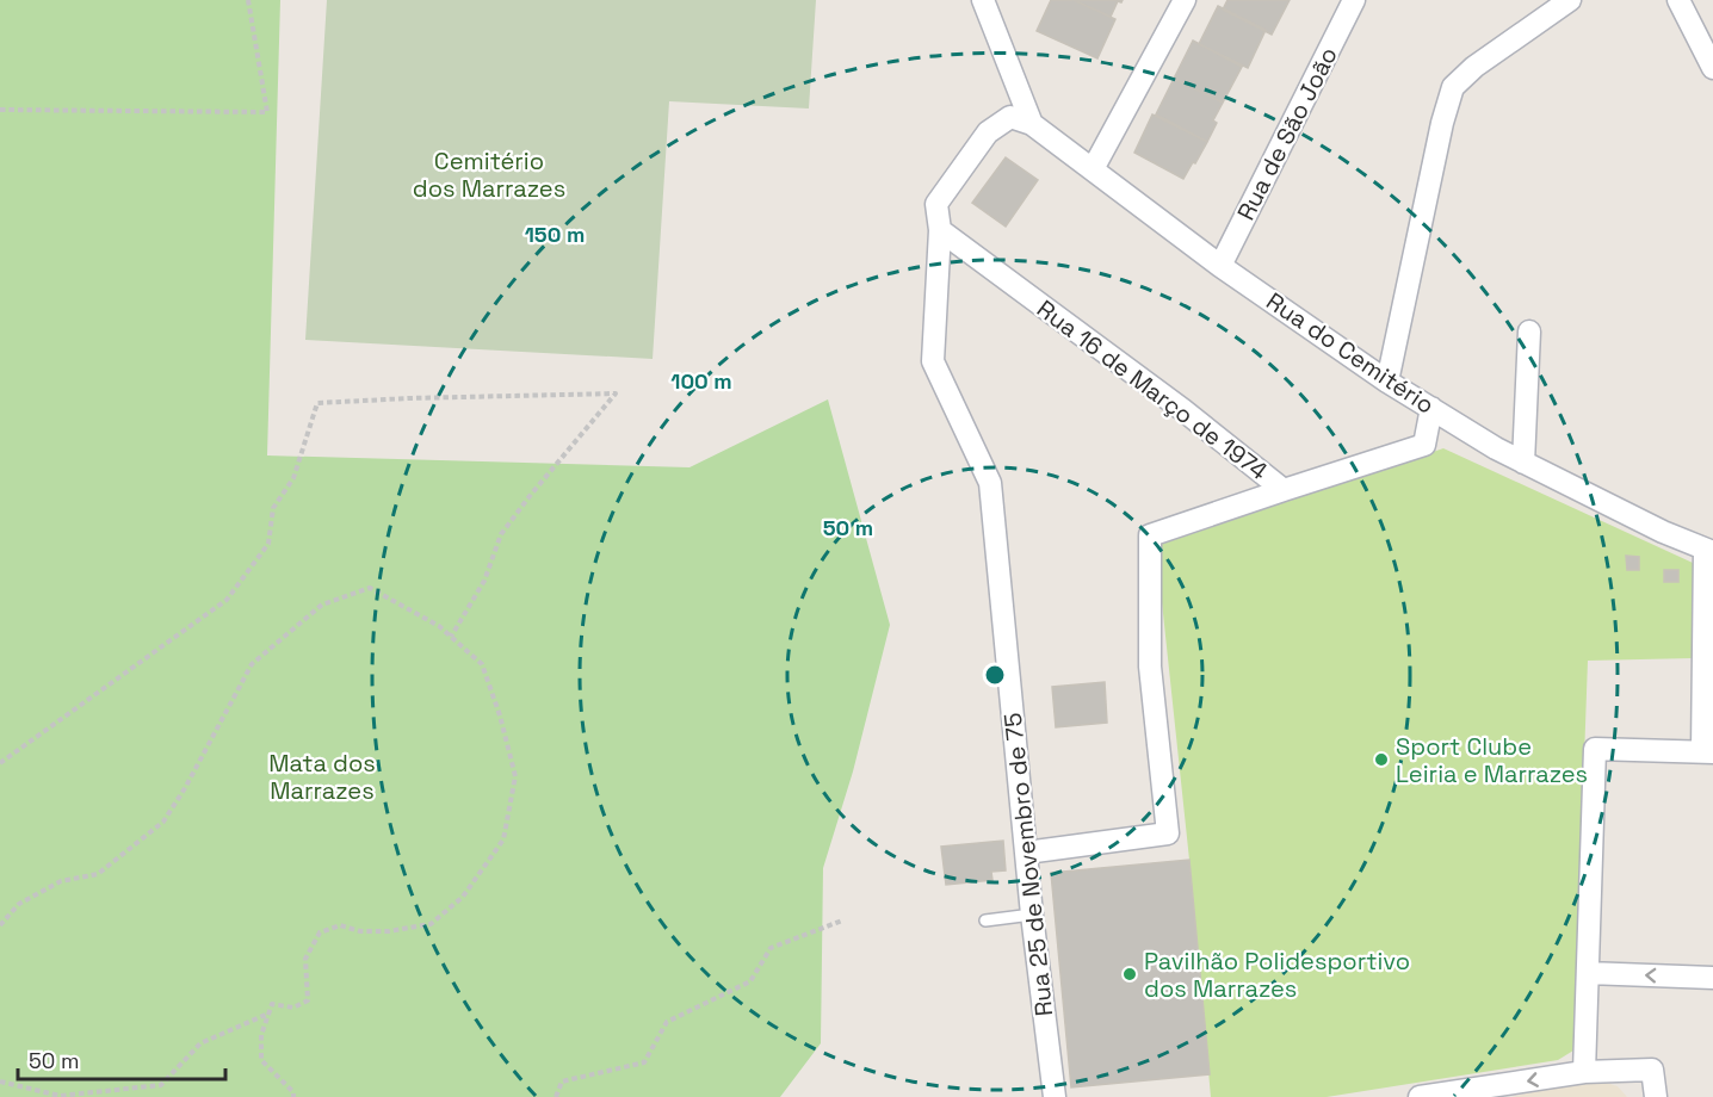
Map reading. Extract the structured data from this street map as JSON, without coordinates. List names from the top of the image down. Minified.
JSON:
{"streets":{"street":["Rua de São João","Rua do Cemitério","Rua 16 de Março de 1974","Rua 25 de Novembro de 75"]},"crossings":[["Rua de São João","Rua do Cemitério"],["Rua do Cemitério","Rua 16 de Março de 1974"],["Rua do Cemitério","Rua 25 de Novembro de 75"],["Rua 16 de Março de 1974","Rua 25 de Novembro de 75"]],"parks":["Cemitério dos Marrazes","Mata dos Marrazes"],"places":["Sport Clube Leiria e Marrazes","Pavilhão Polidesportivo dos Marrazes"],"scale_bar":"50 m","rings":["150 m","100 m","50 m"]}
